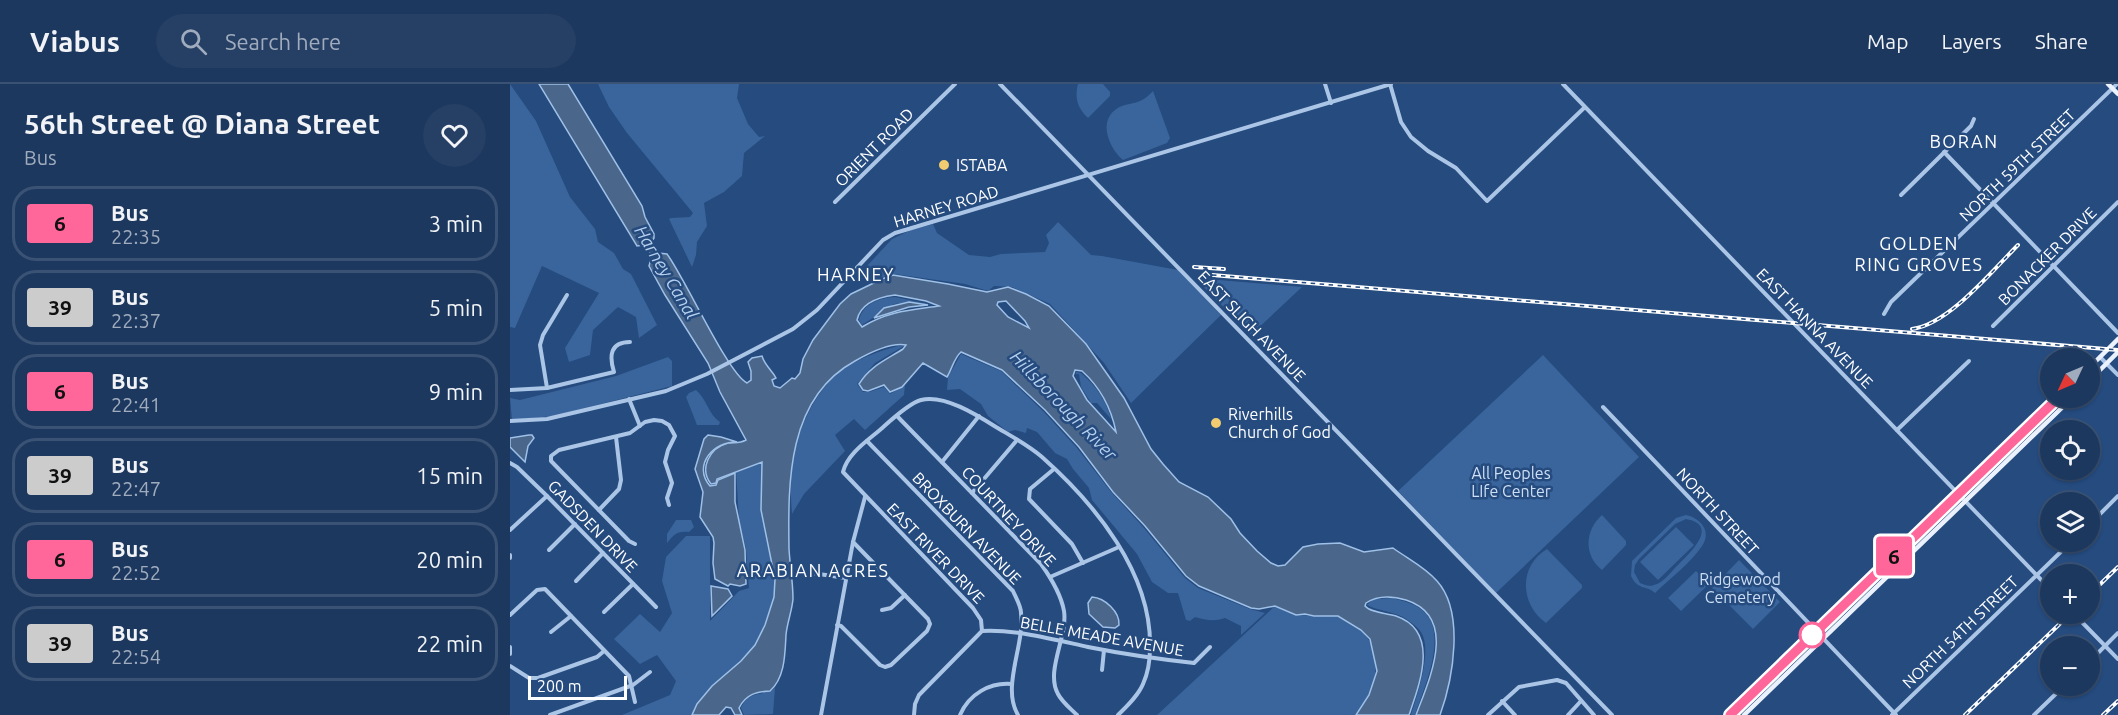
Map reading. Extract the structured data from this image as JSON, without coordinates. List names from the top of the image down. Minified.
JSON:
{"streets":{"street":["ORIENT ROAD","NORTH 59TH STREET","HARNEY ROAD","BONACKER DRIVE","EAST SLIGH AVENUE","EAST HANNA AVENUE","NORTH STREET","COURTNEY DRIVE","GADSDEN DRIVE","BROXBURN AVENUE","EAST RIVER DRIVE","NORTH 54TH STREET","BELLE MEADE AVENUE"]},"crossings":[["HARNEY ROAD","EAST SLIGH AVENUE"],["EAST HANNA AVENUE","NORTH 54TH STREET"],["NORTH STREET","NORTH 54TH STREET"],["COURTNEY DRIVE","EAST RIVER DRIVE"],["COURTNEY DRIVE","BELLE MEADE AVENUE"],["BROXBURN AVENUE","EAST RIVER DRIVE"],["BROXBURN AVENUE","BELLE MEADE AVENUE"],["EAST RIVER DRIVE","BELLE MEADE AVENUE"]],"districts":["BORAN","GOLDEN RING GROVES","HARNEY","ARABIAN ACRES"],"water":["Harney Canal","Hillsborough River"],"parks":["All Peoples LIfe Center","Ridgewood Cemetery"],"places":["ISTABA","Riverhills Church of God"],"lines":["bus line 6"],"scale_bar":"200 m","north":"bottom left","page":{"header":"Viabus","search":"Search here","nav":["Map","Layers","Share"],"heading":["56th Street @ Diana Street","Bus"],"on_map":"6","list":[{"mark":"6","name":"Bus","note":"22:35","value":"3 min"},{"mark":"39","name":"Bus","note":"22:37","value":"5 min"},{"mark":"6","name":"Bus","note":"22:41","value":"9 min"},{"mark":"39","name":"Bus","note":"22:47","value":"15 min"},{"mark":"6","name":"Bus","note":"22:52","value":"20 min"},{"mark":"39","name":"Bus","note":"22:54","value":"22 min"}],"map_buttons":["+","−"],"scale":"200 m"}}
